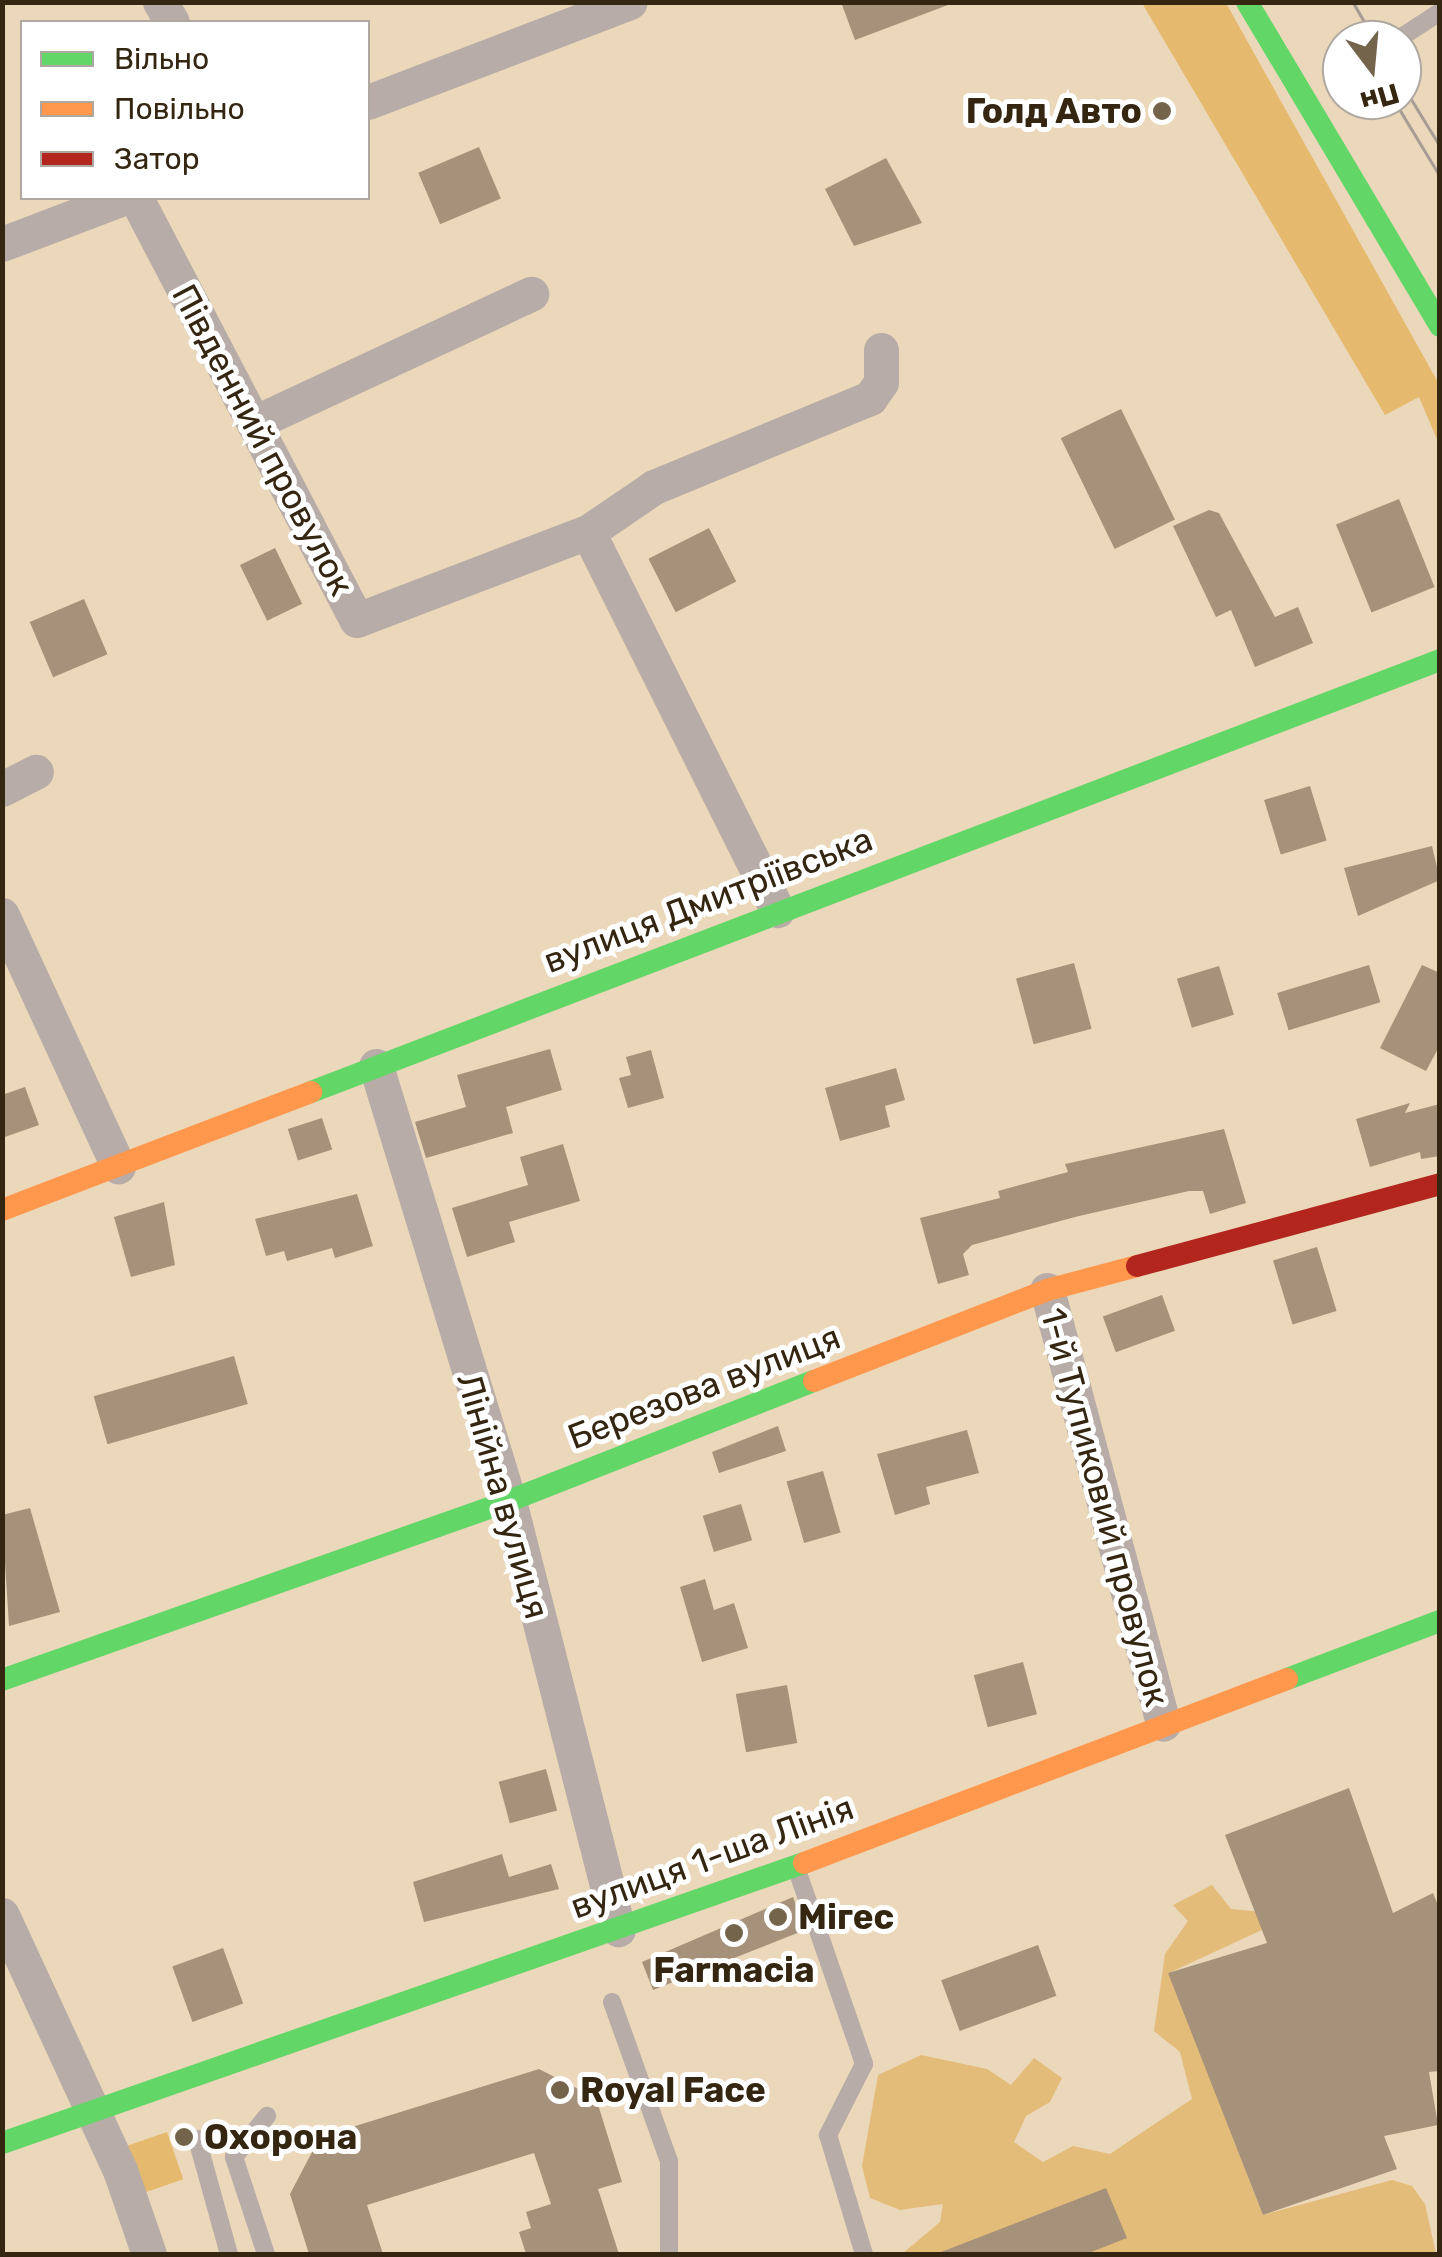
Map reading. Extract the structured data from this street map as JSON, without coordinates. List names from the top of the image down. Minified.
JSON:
{"streets":{"street":["Південний провулок","вулиця Дмитріївська","Березова вулиця","Лінійна вулиця","1-й Тупиковий провулок","вулиця 1-ша Лінія"]},"crossings":[["вулиця Дмитріївська","Лінійна вулиця"],["Березова вулиця","Лінійна вулиця"],["Березова вулиця","1-й Тупиковий провулок"],["Лінійна вулиця","вулиця 1-ша Лінія"],["1-й Тупиковий провулок","вулиця 1-ша Лінія"]],"places":["Голд Авто","Мігес","Farmacia","Royal Face","Охорона"],"legend":["Вільно","Повільно","Затор"],"north":"bottom"}
